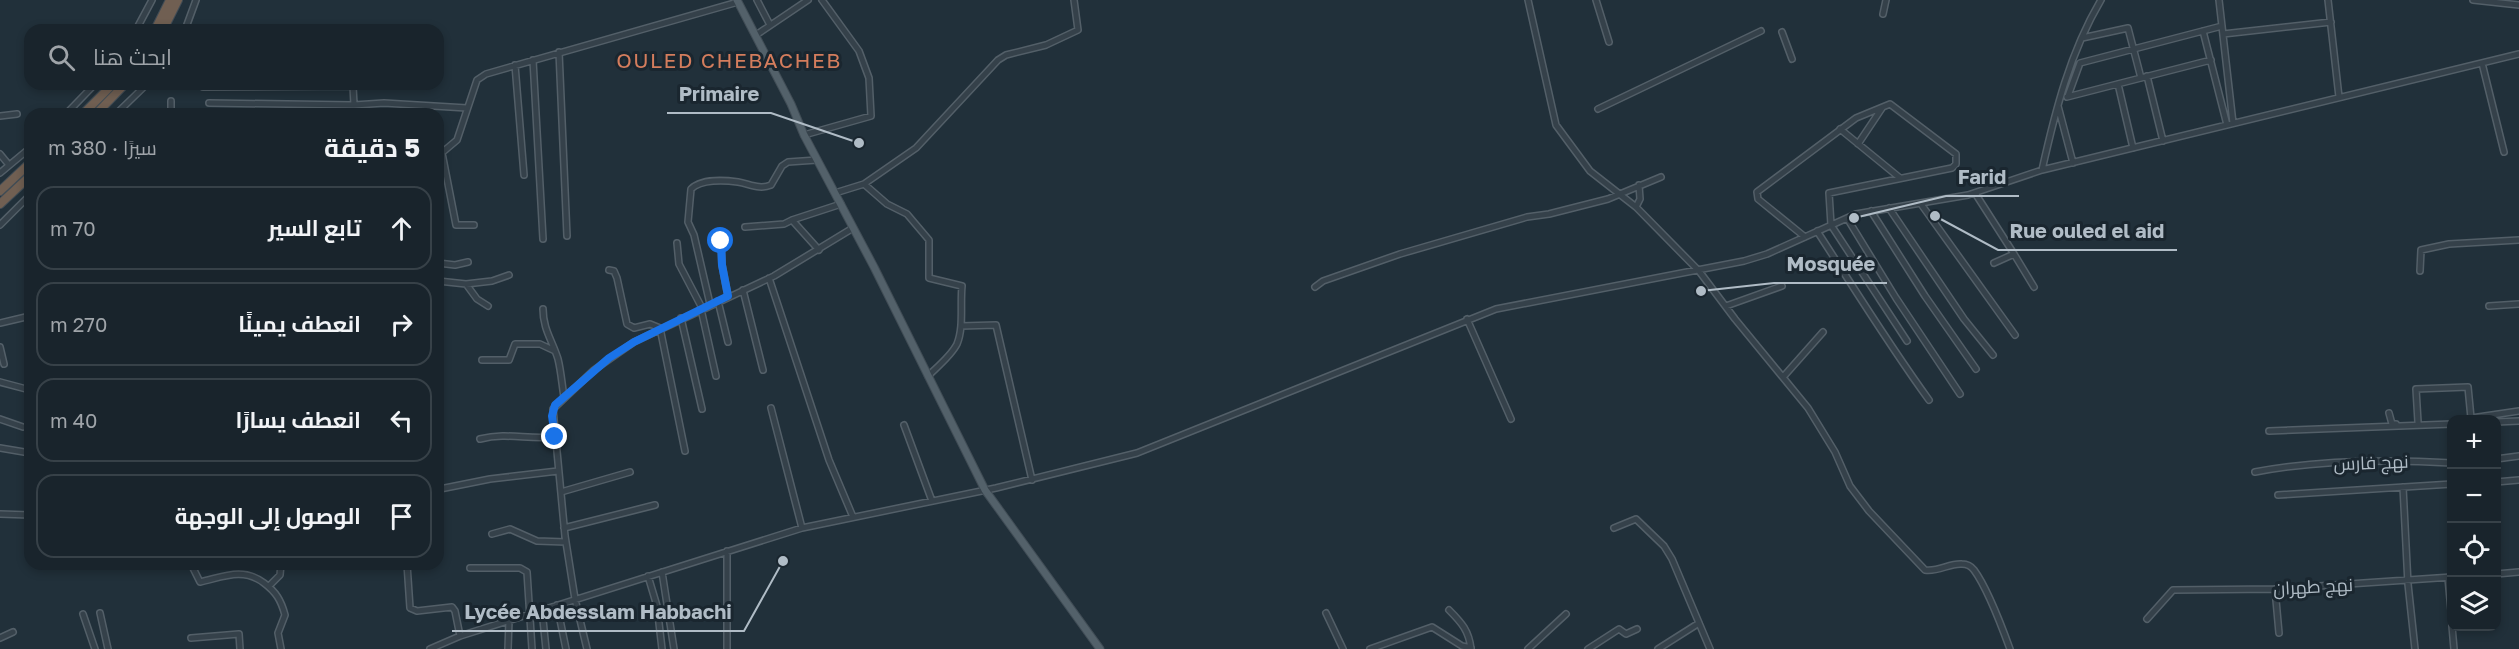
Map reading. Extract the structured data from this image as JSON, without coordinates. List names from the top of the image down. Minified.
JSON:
{"streets":{"street":["نهج فارس","نهج طهران"]},"districts":["OULED CHEBACHEB"],"places":["Primaire","Rue ouled el aid","Farid","Mosquée","Lycée Abdesslam Habbachi"],"page":{"search":"ابحث هنا","heading":["5 دقيقة","سيرًا · 380 m"],"list":[["تابع السير","70 m"],["انعطف يمينًا","270 m"],["انعطف يسارًا","40 m"],"الوصول إلى الوجهة"],"map_buttons":["+","−"]}}
